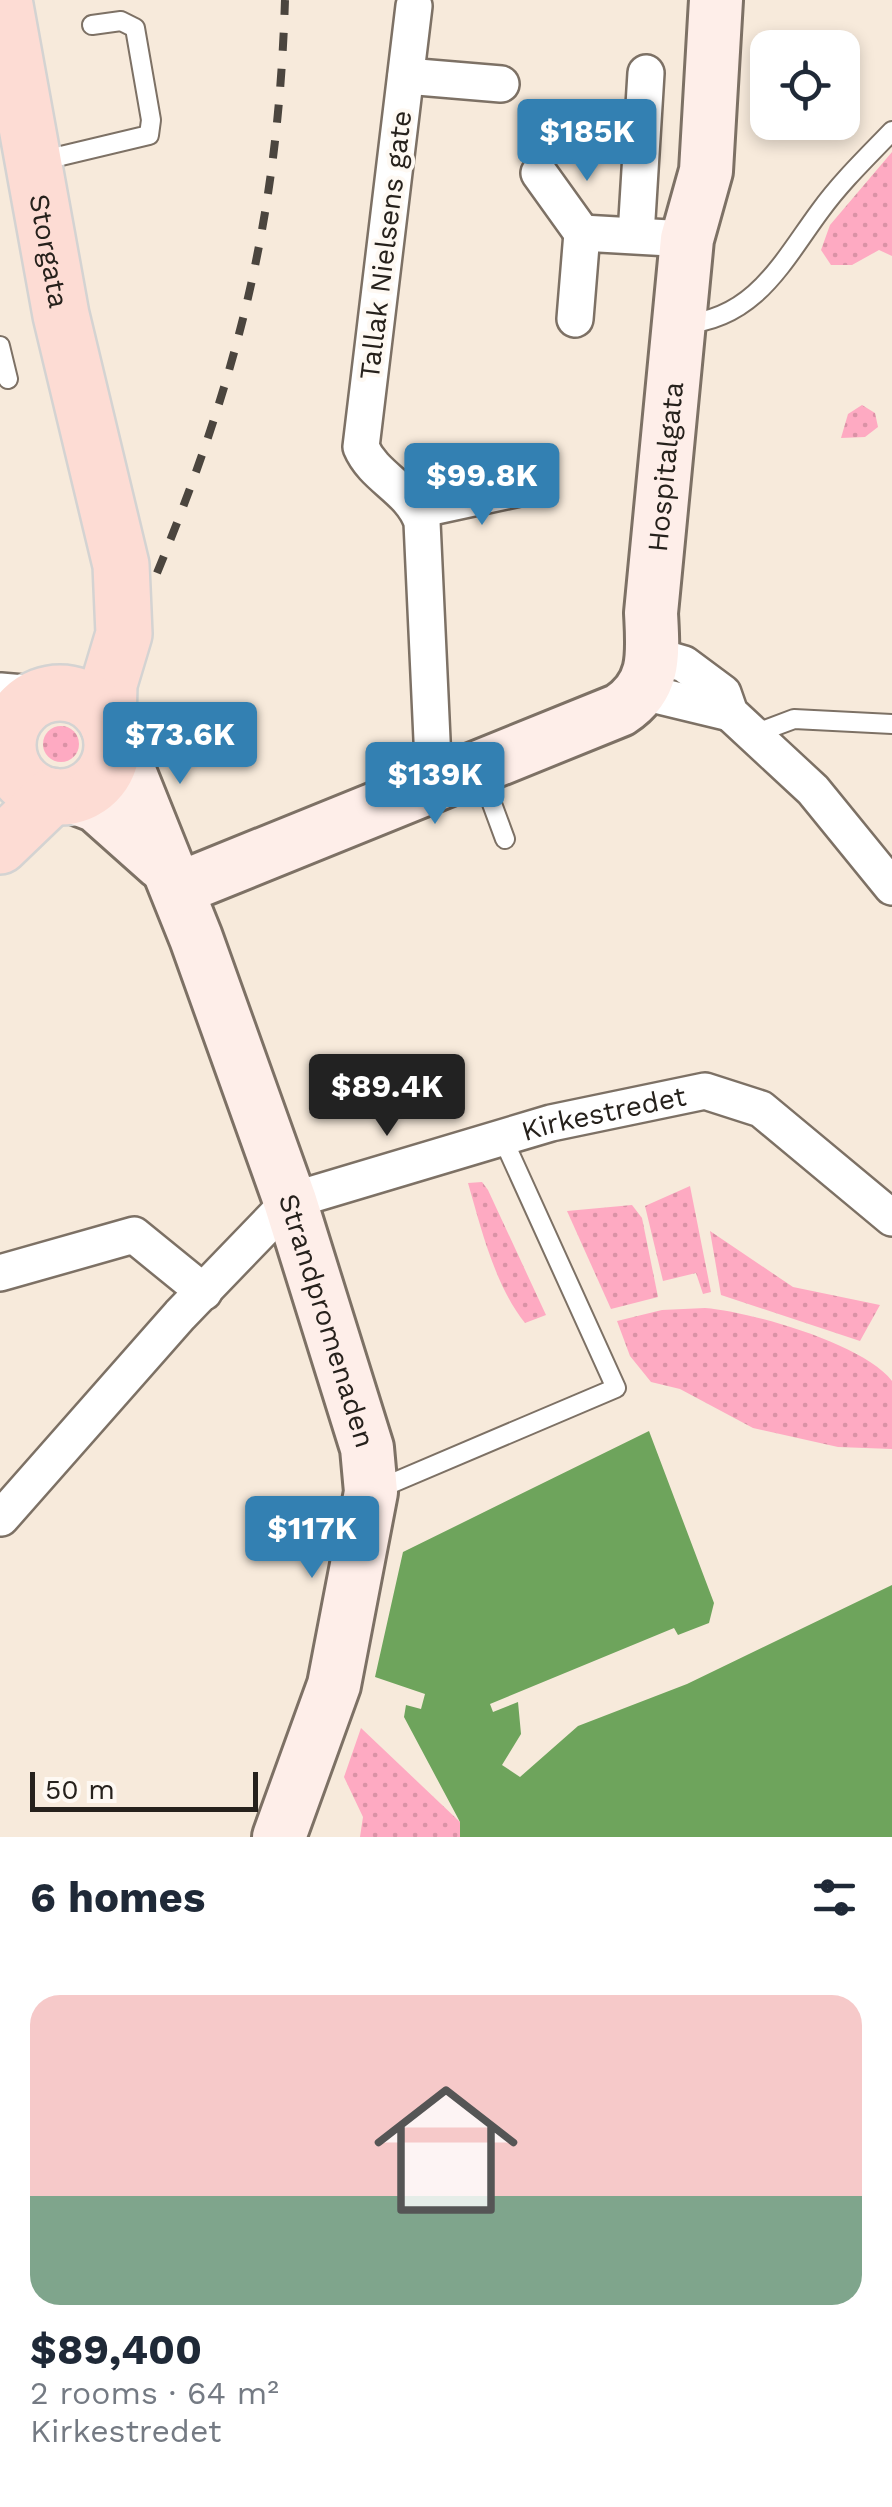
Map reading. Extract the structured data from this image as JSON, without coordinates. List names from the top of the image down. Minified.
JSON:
{"streets":{"main road":["Storgata","Hospitalgata","Strandpromenaden"],"street":["Tallak Nielsens gate","Kirkestredet"]},"crossings":[["Storgata","Strandpromenaden"],["Kirkestredet","Strandpromenaden"]],"scale_bar":"50 m","page":{"price":["$185K","$99.8K","$73.6K","$139K","$89.4K","$117K"],"scale":"50 m","heading":"6 homes","list":[{"name":"$89,400","note":"2 rooms · 64 m² · Kirkestredet"}]}}
